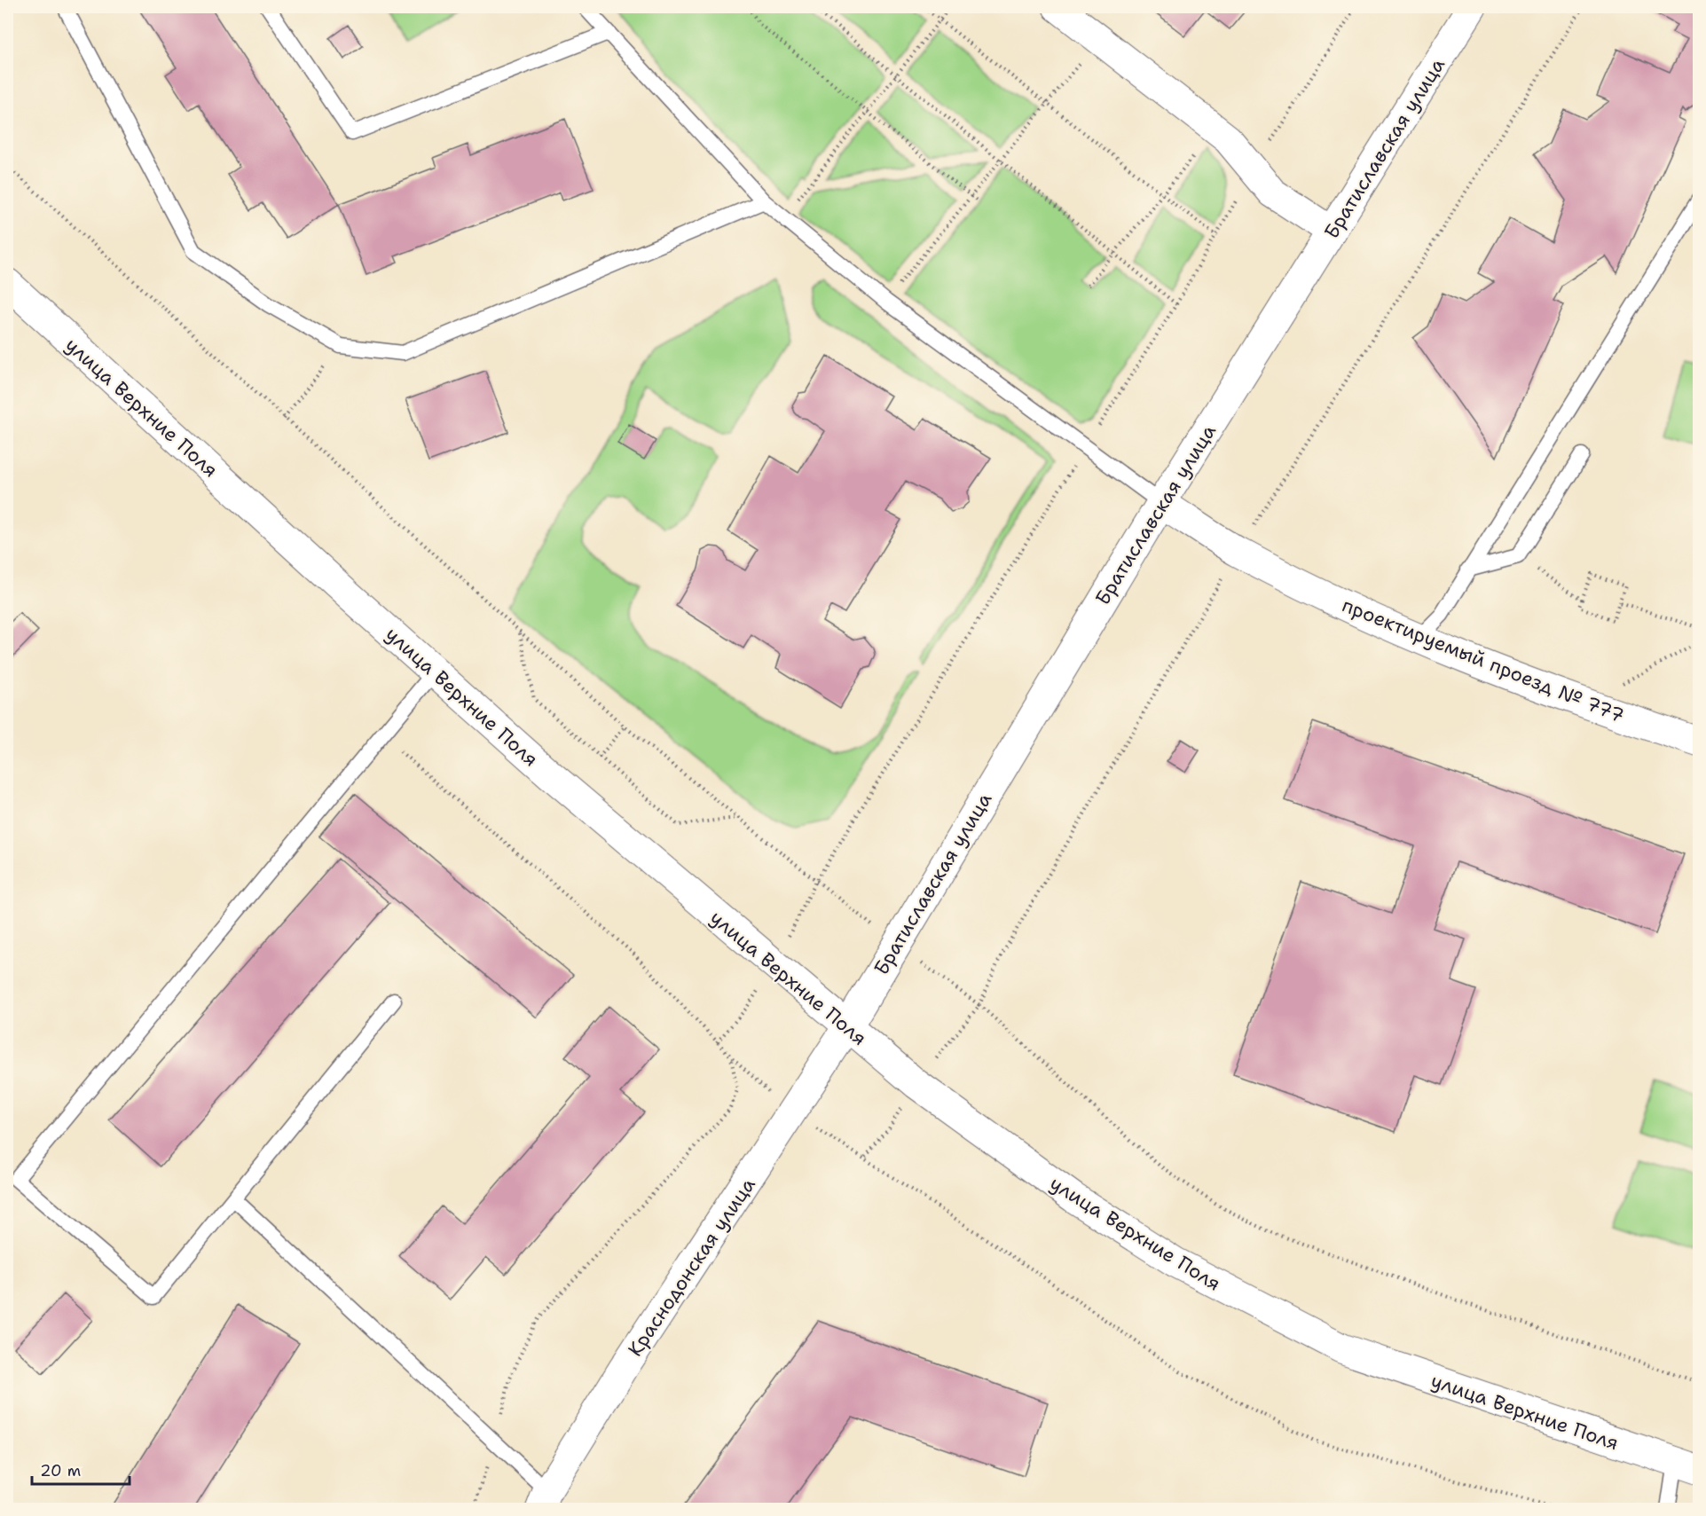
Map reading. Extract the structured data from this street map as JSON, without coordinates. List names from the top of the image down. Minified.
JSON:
{"streets":{"main road":["Братиславская улица","улица Верхние Поля","проектируемый проезд № 777","Краснодонская улица"]},"crossings":[["Братиславская улица","улица Верхние Поля"],["Братиславская улица","проектируемый проезд № 777"],["Братиславская улица","Краснодонская улица"],["улица Верхние Поля","Краснодонская улица"]],"scale_bar":"20 m"}
